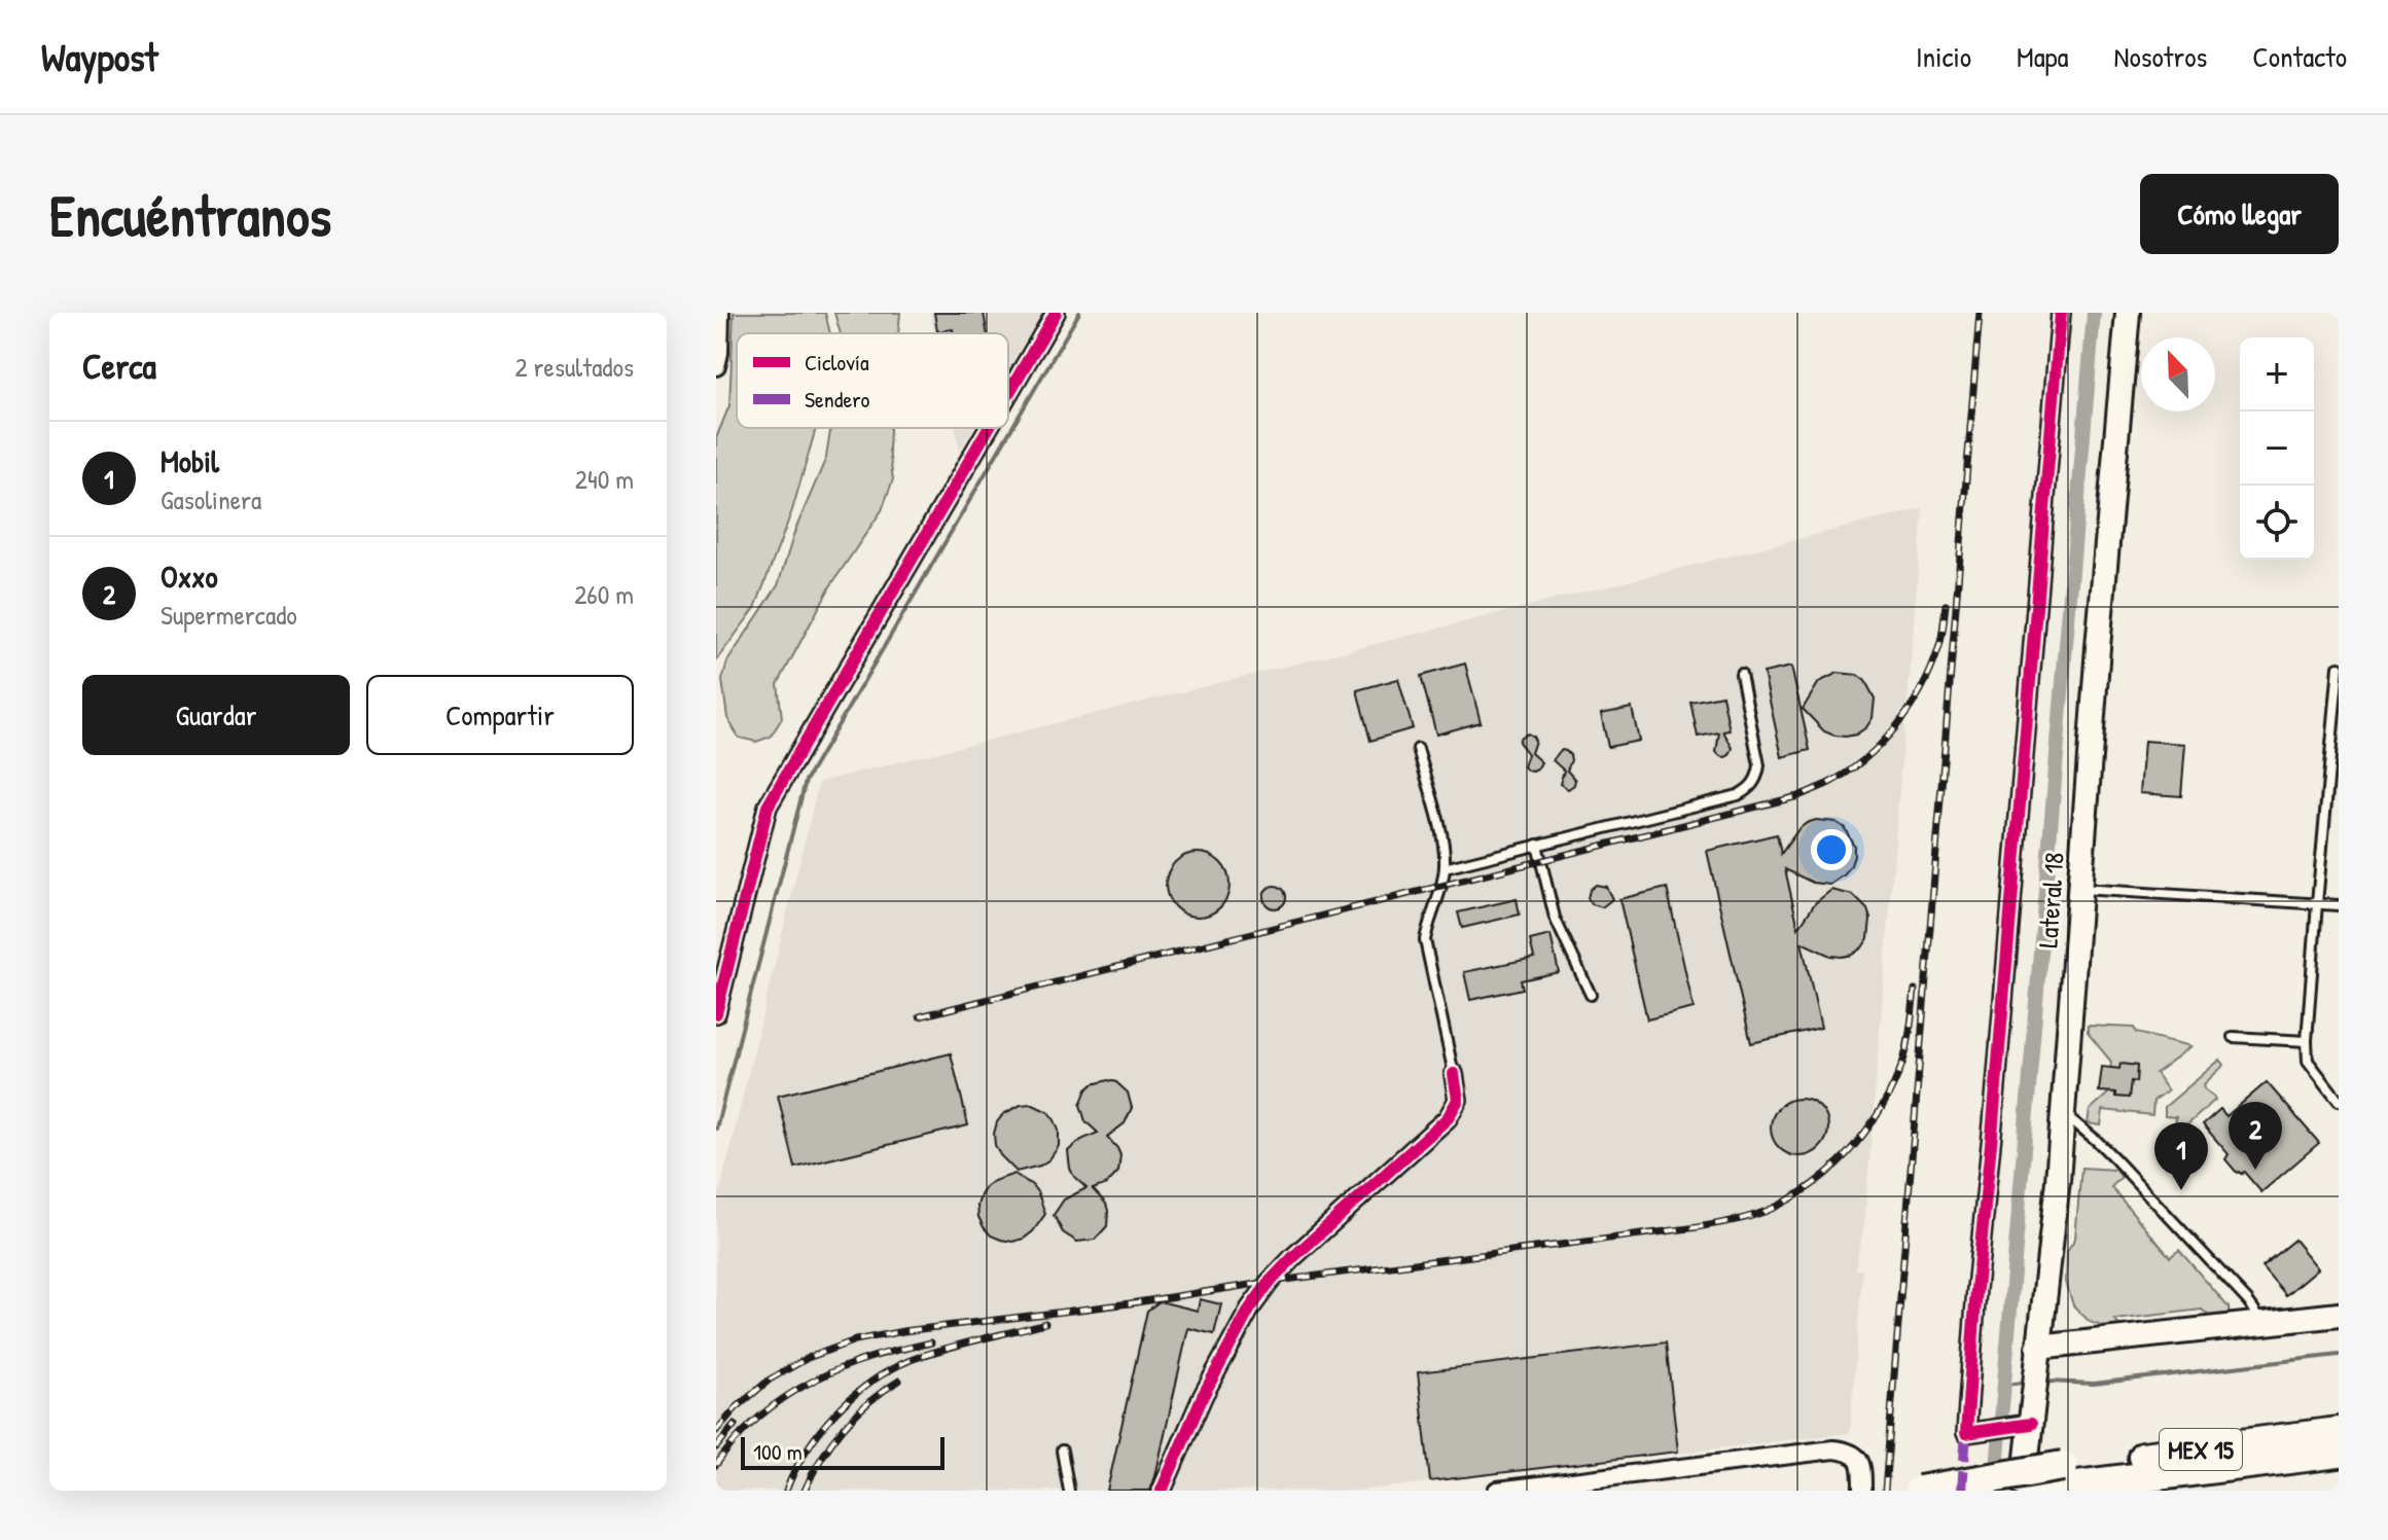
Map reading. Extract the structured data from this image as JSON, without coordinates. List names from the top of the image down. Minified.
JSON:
{"streets":{"highway":["MEX 15"],"street":["Lateral 18"]},"legend":["Ciclovía","Sendero"],"scale_bar":"100 m","north":"top left","page":{"header":"Waypost","nav":["Inicio","Mapa","Nosotros","Contacto"],"buttons":["Cómo llegar",["Guardar","Compartir"]],"title":"Encuéntranos","heading":["Cerca","2 resultados"],"map_buttons":["+","−"],"list":[{"mark":"1","name":"Mobil","note":"Gasolinera","value":"240 m"},{"mark":"2","name":"Oxxo","note":"Supermercado","value":"260 m"}],"pins":["2","1"],"scale":"100 m"}}
